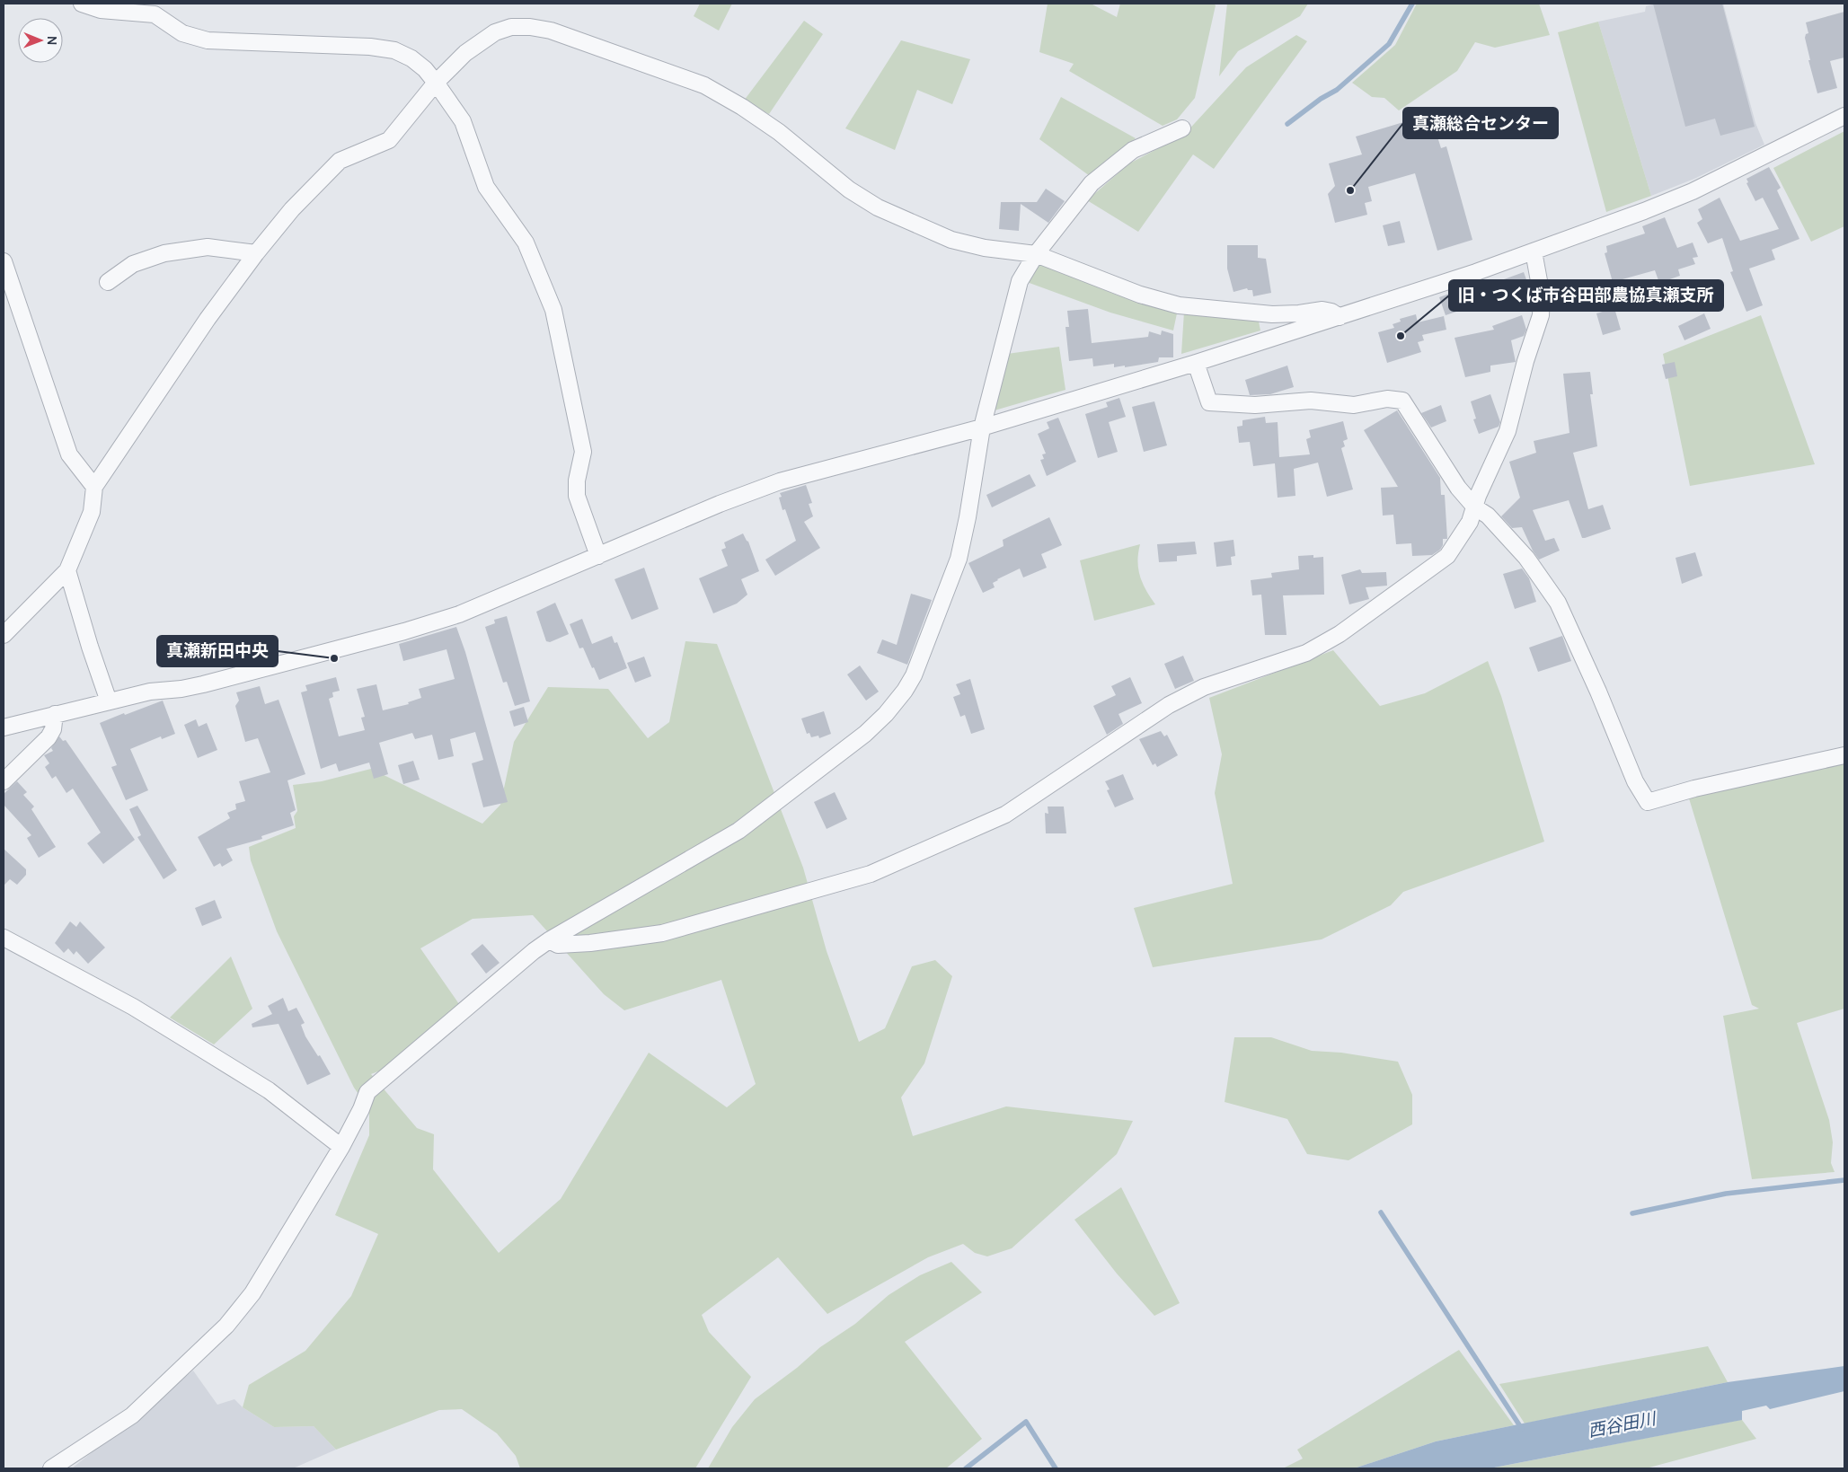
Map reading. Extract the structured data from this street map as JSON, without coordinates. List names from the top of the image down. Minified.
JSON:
{"water":["西谷田川"],"places":["真瀬総合センター","旧・つくば市谷田部農協真瀬支所","真瀬新田中央"],"north":"right"}
